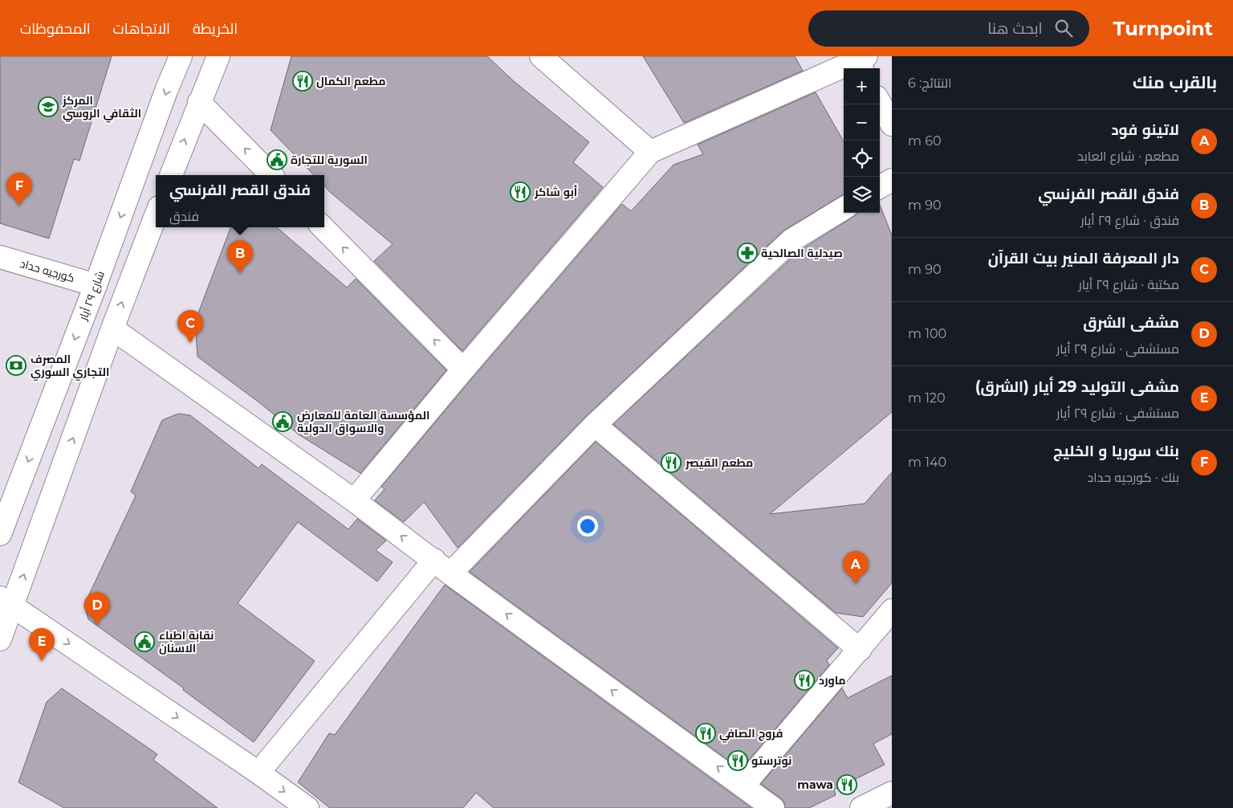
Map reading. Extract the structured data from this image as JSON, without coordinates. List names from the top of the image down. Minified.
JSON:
{"streets":{"street":["كورجيه حداد","شارع ٢٩ أيار"]},"crossings":[["كورجيه حداد","شارع ٢٩ أيار"]],"places":{"restaurant":["مطعم الكمال","أبو شاكر","مطعم القيصر","ماورد","فروج الصافي","نوترستو","mawa"],"school or university":["المركز الثقافي الروسي"],"public building":["السورية للتجارة","المؤسسة العامة للمعارض والاسواق الدولية","نقابة اطباء الاسنان"],"pharmacy":["صيدلية الصالحية"],"bank":["المصرف التجاري السوري"]},"page":{"header":"Turnpoint","search":"ابحث هنا","nav":["الخريطة","الاتجاهات","المحفوظات"],"heading":["بالقرب منك","النتائج: 6"],"map_buttons":["+","−"],"list":[{"mark":"A","name":"لاتينو فود","note":"مطعم · شارع العابد","value":"60 m"},{"mark":"B","name":"فندق القصر الفرنسي","note":"فندق · شارع ٢٩ أيار","value":"90 m"},{"mark":"C","name":"دار المعرفة المنير بيت القرآن","note":"مكتبة · شارع ٢٩ أيار","value":"90 m"},{"mark":"D","name":"مشفى الشرق","note":"مستشفى · شارع ٢٩ أيار","value":"100 m"},{"mark":"E","name":"مشفى التوليد 29 أيار (الشرق)","note":"مستشفى · شارع ٢٩ أيار","value":"120 m"},{"mark":"F","name":"بنك سوريا و الخليج","note":"بنك · كورجيه حداد","value":"140 m"}],"pins":["F","B","C","A","D","E"],"popup":["فندق القصر الفرنسي","فندق"]}}
